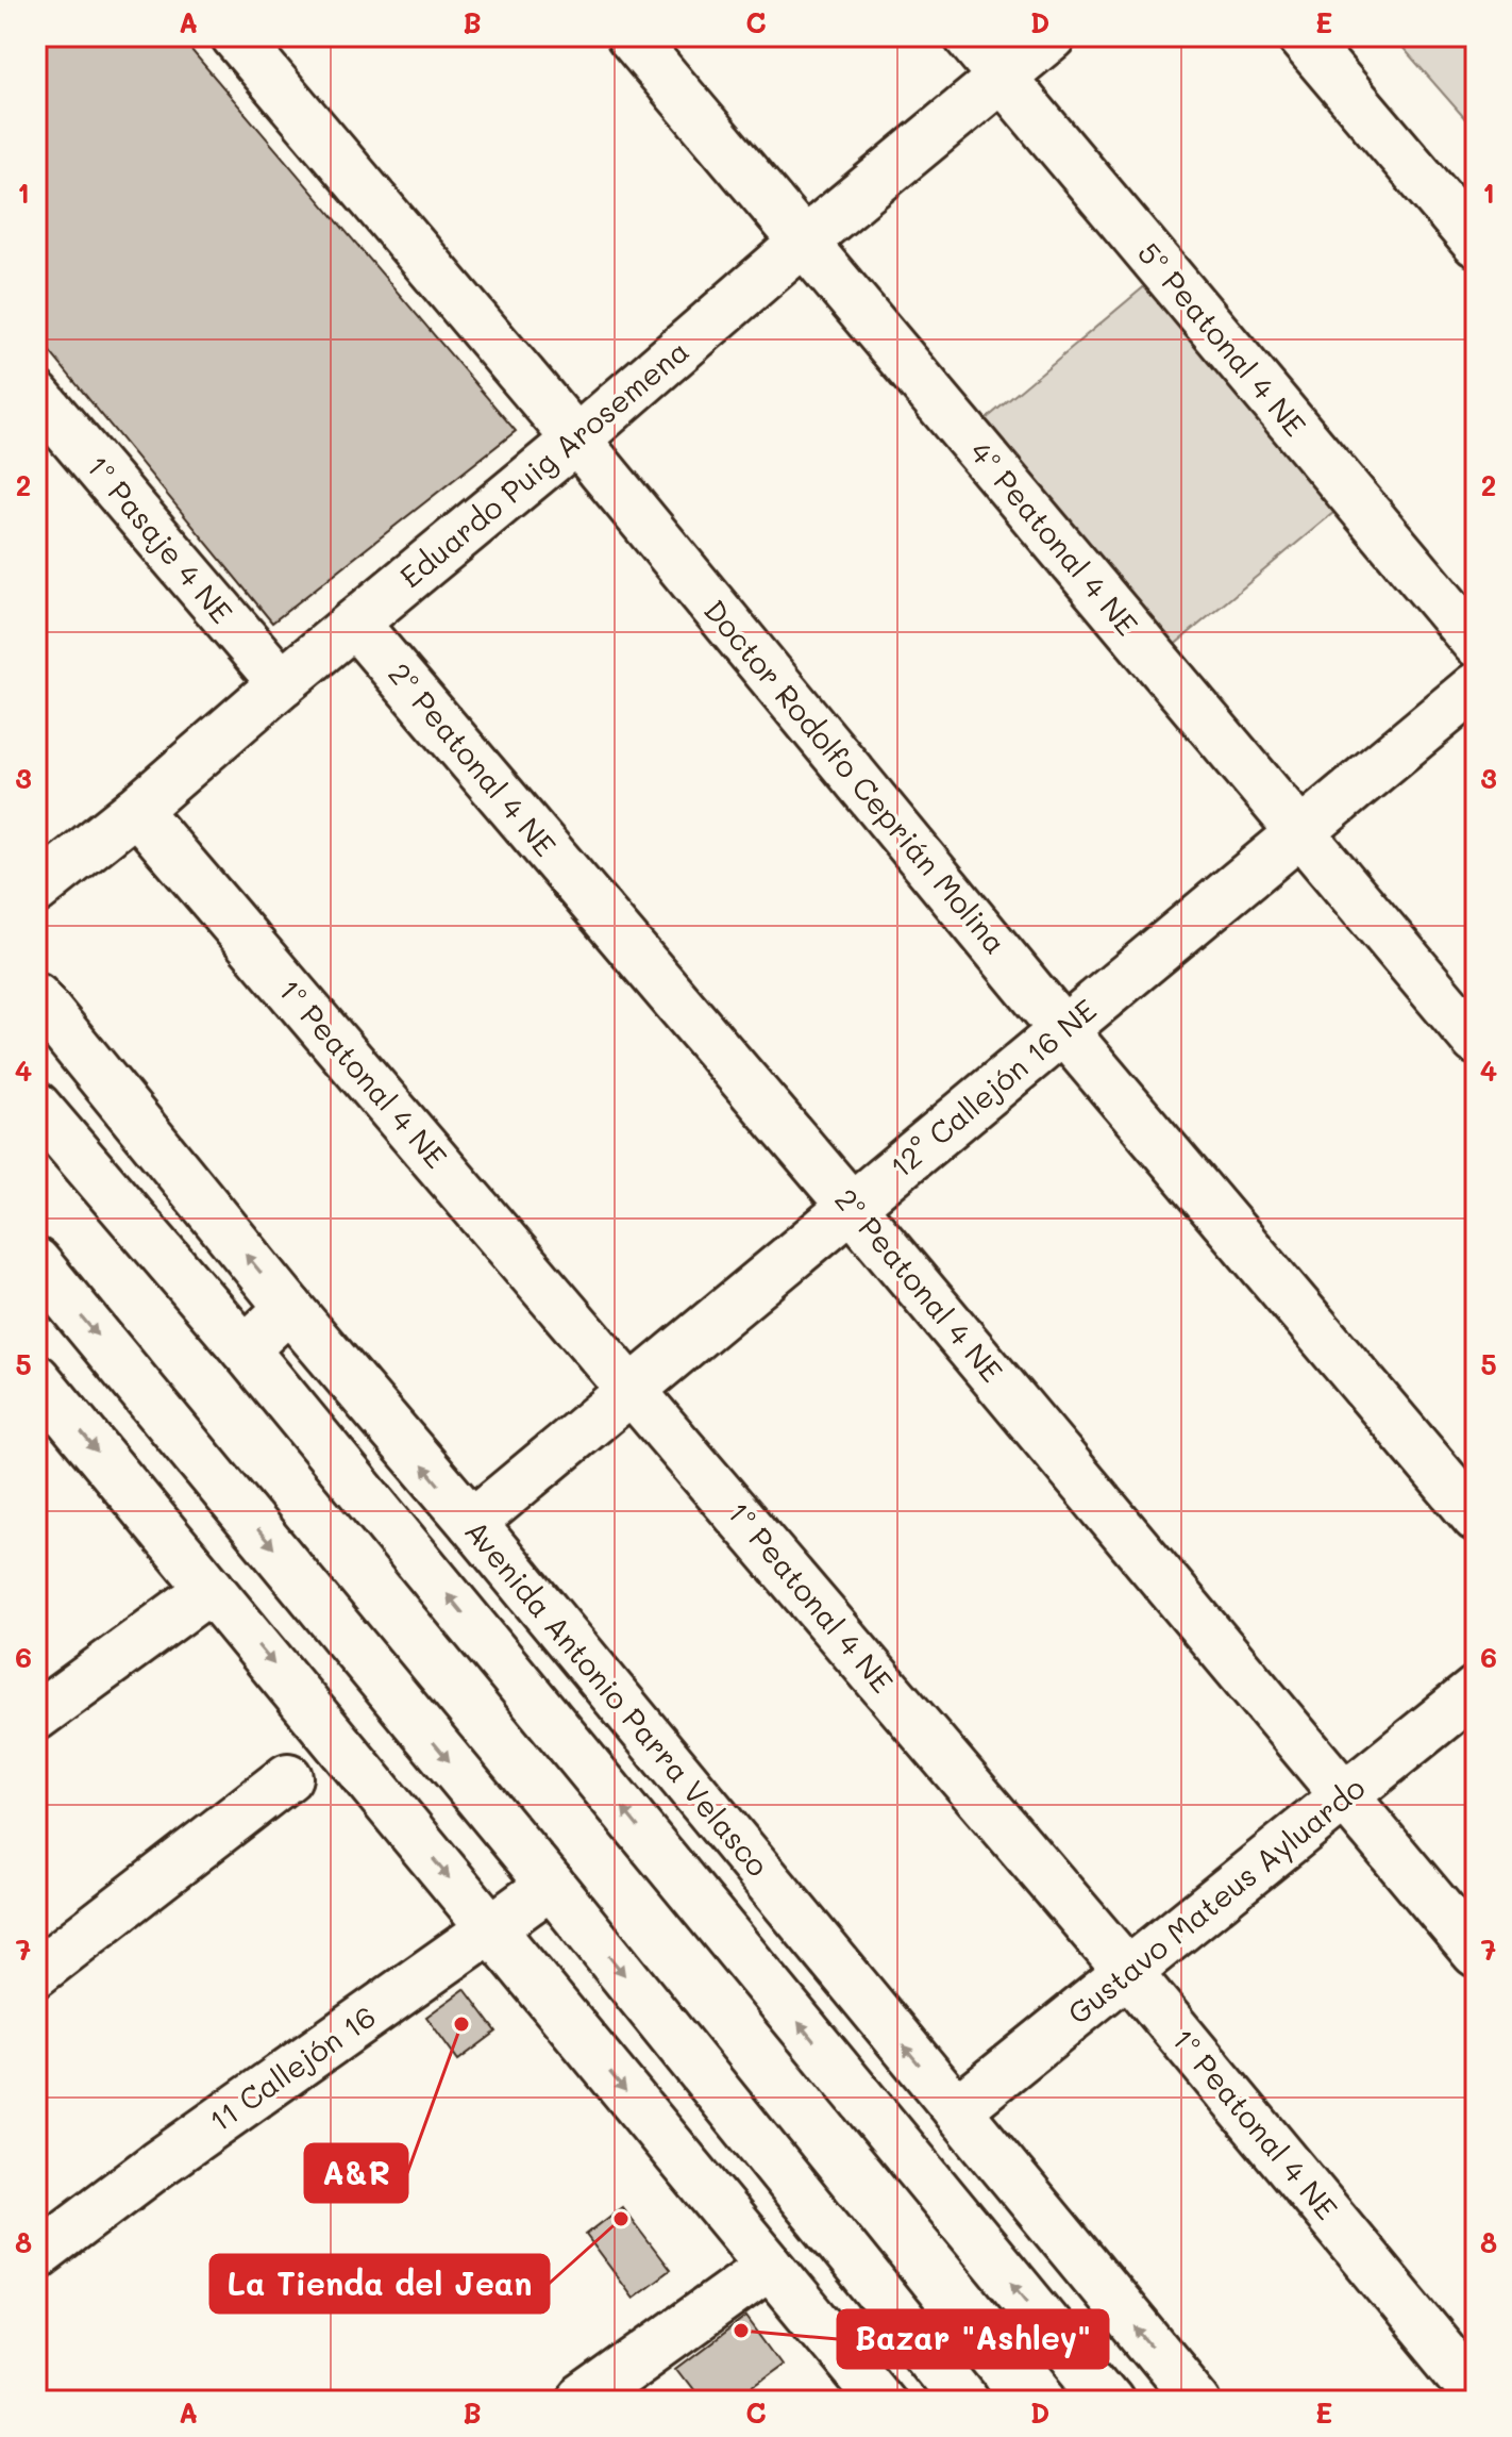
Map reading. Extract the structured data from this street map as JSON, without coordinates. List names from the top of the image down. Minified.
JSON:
{"streets":{"street":["5º Peatonal 4 NE","Eduardo Puig Arosemena","4º Peatonal 4 NE","1º Pasaje 4 NE","2º Peatonal 4 NE","Doctor Rodolfo Ceprián Molina","1º Peatonal 4 NE","12° Callejón 16 NE","Avenida Antonio Parra Velasco","Gustavo Mateus Ayluardo","11 Callejón 16"]},"crossings":[["5º Peatonal 4 NE","Eduardo Puig Arosemena"],["Eduardo Puig Arosemena","4º Peatonal 4 NE"],["Eduardo Puig Arosemena","1º Pasaje 4 NE"],["Eduardo Puig Arosemena","2º Peatonal 4 NE"],["Eduardo Puig Arosemena","Doctor Rodolfo Ceprián Molina"],["Eduardo Puig Arosemena","1º Peatonal 4 NE"],["4º Peatonal 4 NE","12° Callejón 16 NE"],["2º Peatonal 4 NE","12° Callejón 16 NE"],["2º Peatonal 4 NE","Gustavo Mateus Ayluardo"],["Doctor Rodolfo Ceprián Molina","12° Callejón 16 NE"],["1º Peatonal 4 NE","12° Callejón 16 NE"],["1º Peatonal 4 NE","Gustavo Mateus Ayluardo"],["12° Callejón 16 NE","Avenida Antonio Parra Velasco"],["Avenida Antonio Parra Velasco","Gustavo Mateus Ayluardo"]],"places":["A&R","La Tienda del Jean","Bazar \"Ashley\""],"grid":{"columns":["A","B","C","D","E"],"rows":["1","2","3","4","5","6","7","8"]}}
